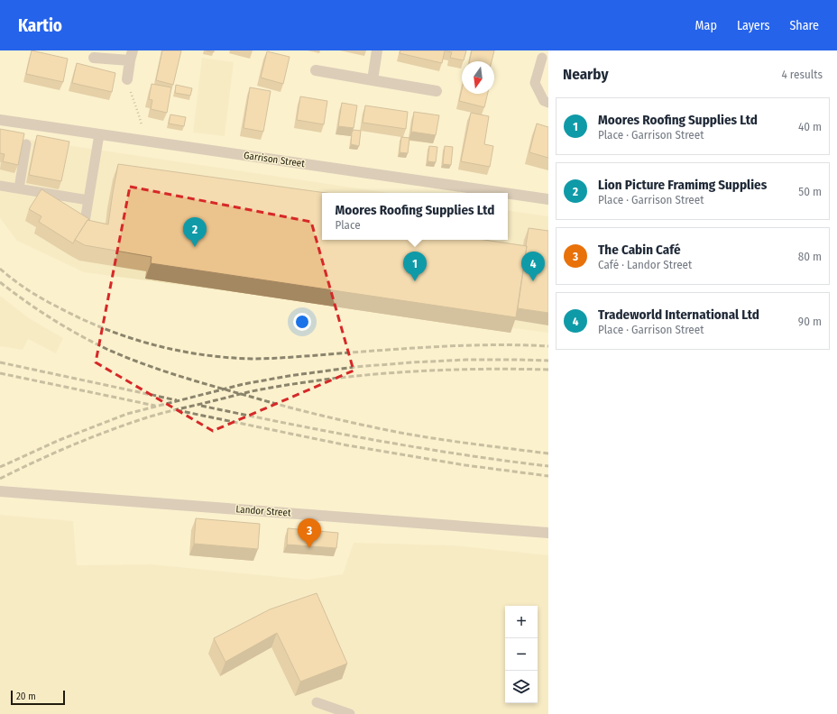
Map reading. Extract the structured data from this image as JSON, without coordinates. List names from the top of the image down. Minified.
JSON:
{"streets":{"street":["Garrison Street","Landor Street"]},"scale_bar":"20 m","north":"bottom","page":{"header":"Kartio","nav":["Map","Layers","Share"],"heading":["Nearby","4 results"],"list":[{"mark":"1","name":"Moores Roofing Supplies Ltd","note":"Place · Garrison Street","value":"40 m"},{"mark":"2","name":"Lion Picture Framimg Supplies","note":"Place · Garrison Street","value":"50 m"},{"mark":"3","name":"The Cabin Café","note":"Café · Landor Street","value":"80 m"},{"mark":"4","name":"Tradeworld International Ltd","note":"Place · Garrison Street","value":"90 m"}],"popup":["Moores Roofing Supplies Ltd","Place"],"pins":["2","1","4","3"],"map_buttons":["+","−"],"scale":"20 m"}}
